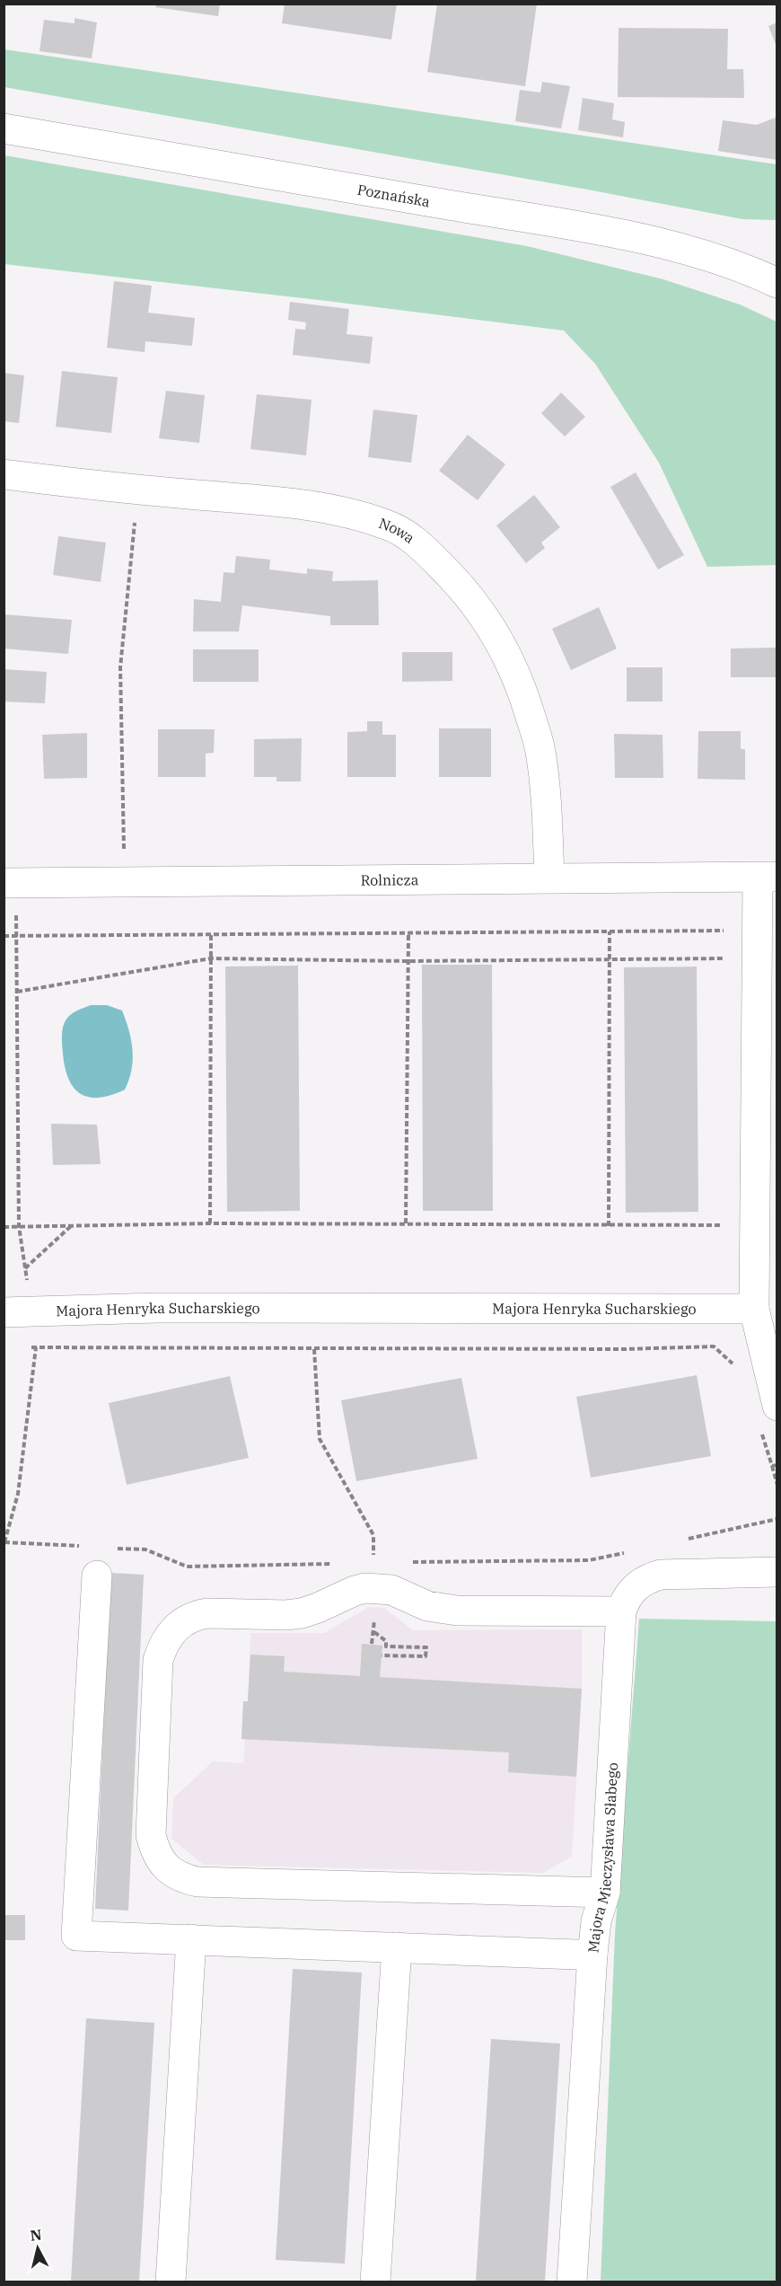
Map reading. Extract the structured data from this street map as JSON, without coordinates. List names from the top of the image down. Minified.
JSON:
{"streets":{"street":["Poznańska","Nowa","Rolnicza","Majora Henryka Sucharskiego","Majora Mieczysława Słabego"]},"crossings":[["Nowa","Rolnicza"]],"north":"top"}
